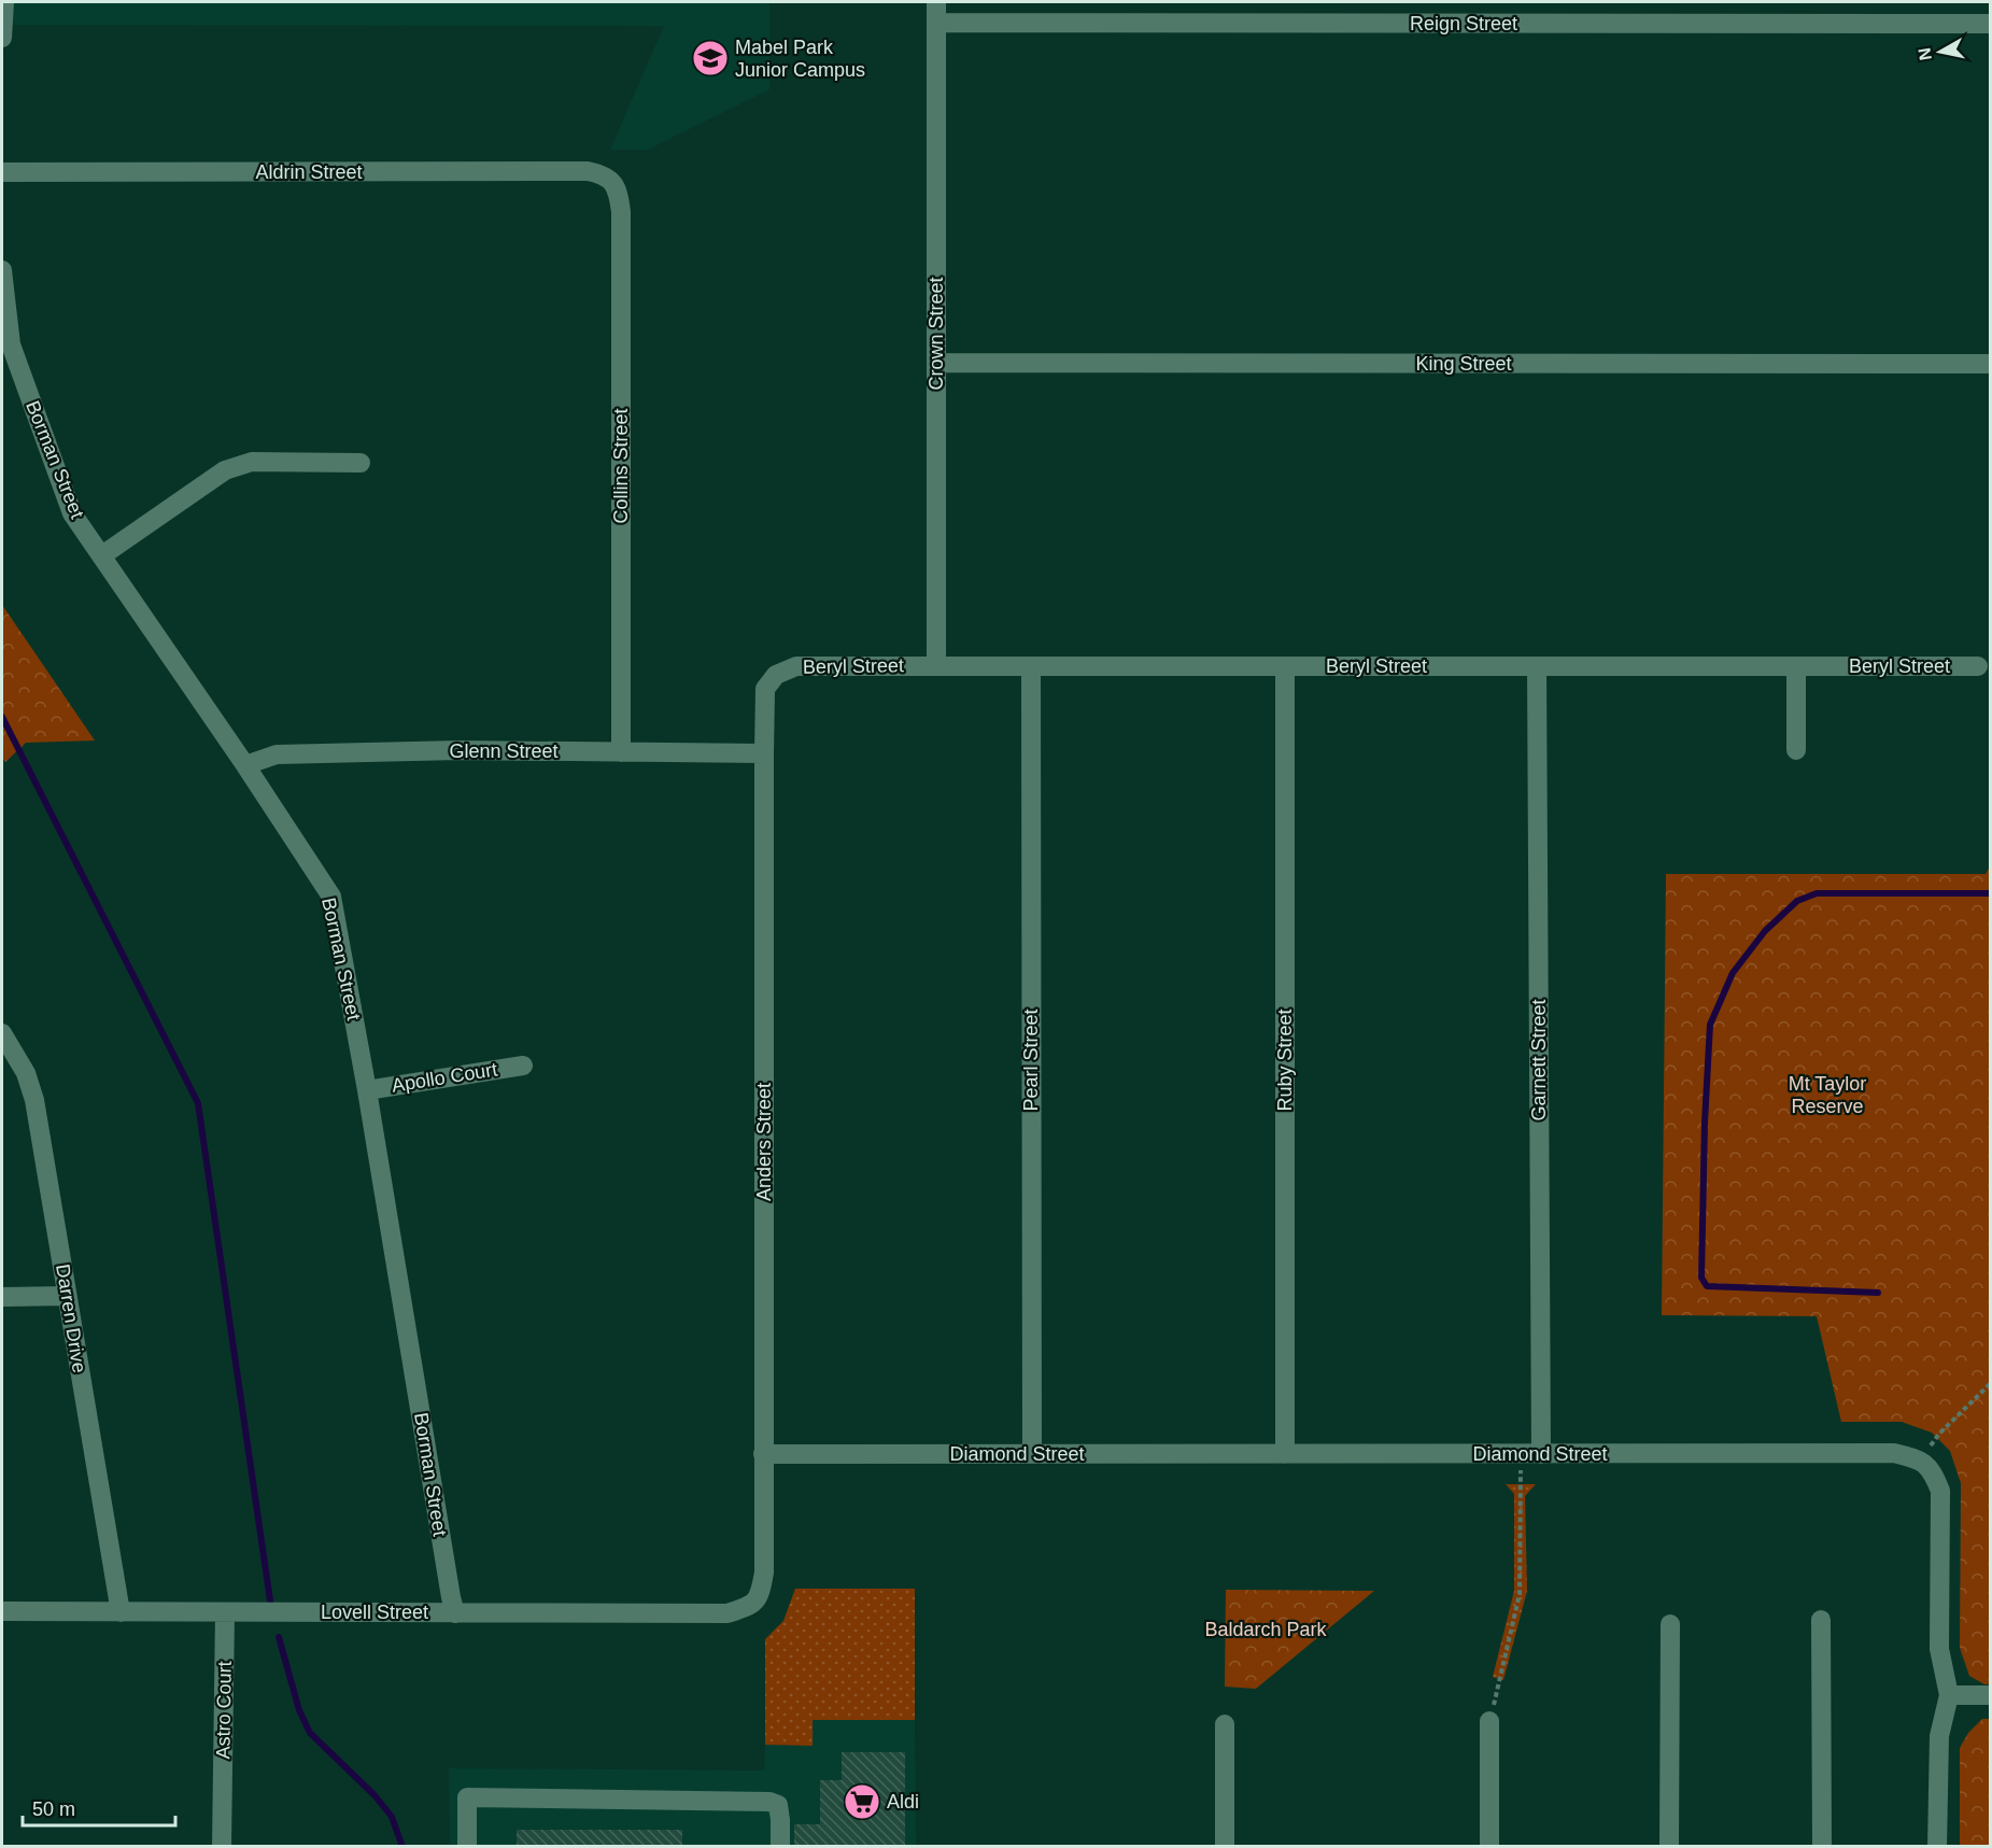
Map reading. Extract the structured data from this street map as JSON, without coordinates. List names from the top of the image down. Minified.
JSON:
{"streets":{"street":["Reign Street","Aldrin Street","Crown Street","King Street","Borman Street","Collins Street","Beryl Street","Glenn Street","Pearl Street","Ruby Street","Garnett Street","Apollo Court","Anders Street","Darren Drive","Diamond Street","Lovell Street","Astro Court"]},"crossings":[["Reign Street","Crown Street"],["Aldrin Street","Collins Street"],["Crown Street","King Street"],["Crown Street","Beryl Street"],["Borman Street","Glenn Street"],["Borman Street","Apollo Court"],["Borman Street","Lovell Street"],["Collins Street","Glenn Street"],["Beryl Street","Pearl Street"],["Beryl Street","Ruby Street"],["Beryl Street","Garnett Street"],["Beryl Street","Anders Street"],["Glenn Street","Anders Street"],["Pearl Street","Diamond Street"],["Ruby Street","Diamond Street"],["Garnett Street","Diamond Street"],["Anders Street","Diamond Street"],["Anders Street","Lovell Street"],["Darren Drive","Lovell Street"],["Lovell Street","Astro Court"]],"parks":["Mt Taylor Reserve","Baldarch Park"],"places":{"school or university":["Mabel Park Junior Campus"],"supermarket":["Aldi"]},"scale_bar":"50 m","north":"left"}
